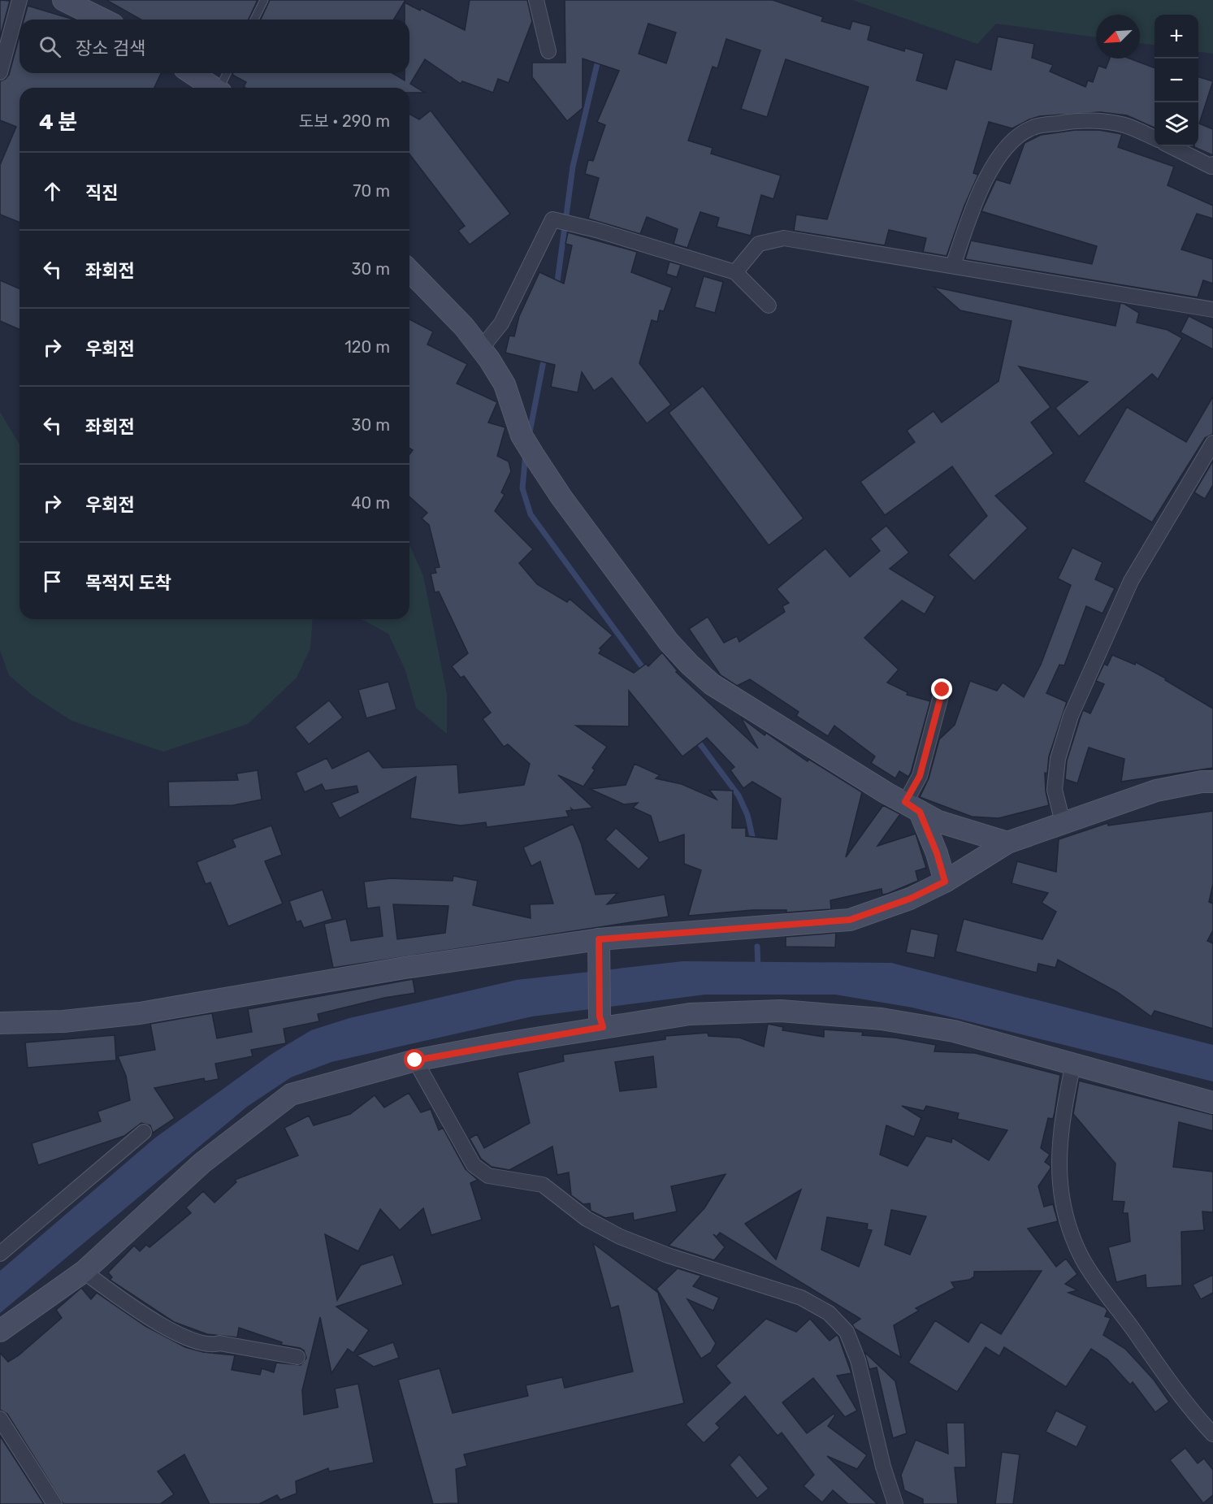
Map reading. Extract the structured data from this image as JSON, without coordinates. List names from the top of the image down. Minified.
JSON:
{"north":"bottom left","page":{"map_buttons":["+","−"],"search":"장소 검색","heading":["4 분","도보 · 290 m"],"list":[["직진","70 m"],["좌회전","30 m"],["우회전","120 m"],["좌회전","30 m"],["우회전","40 m"],"목적지 도착"]}}
